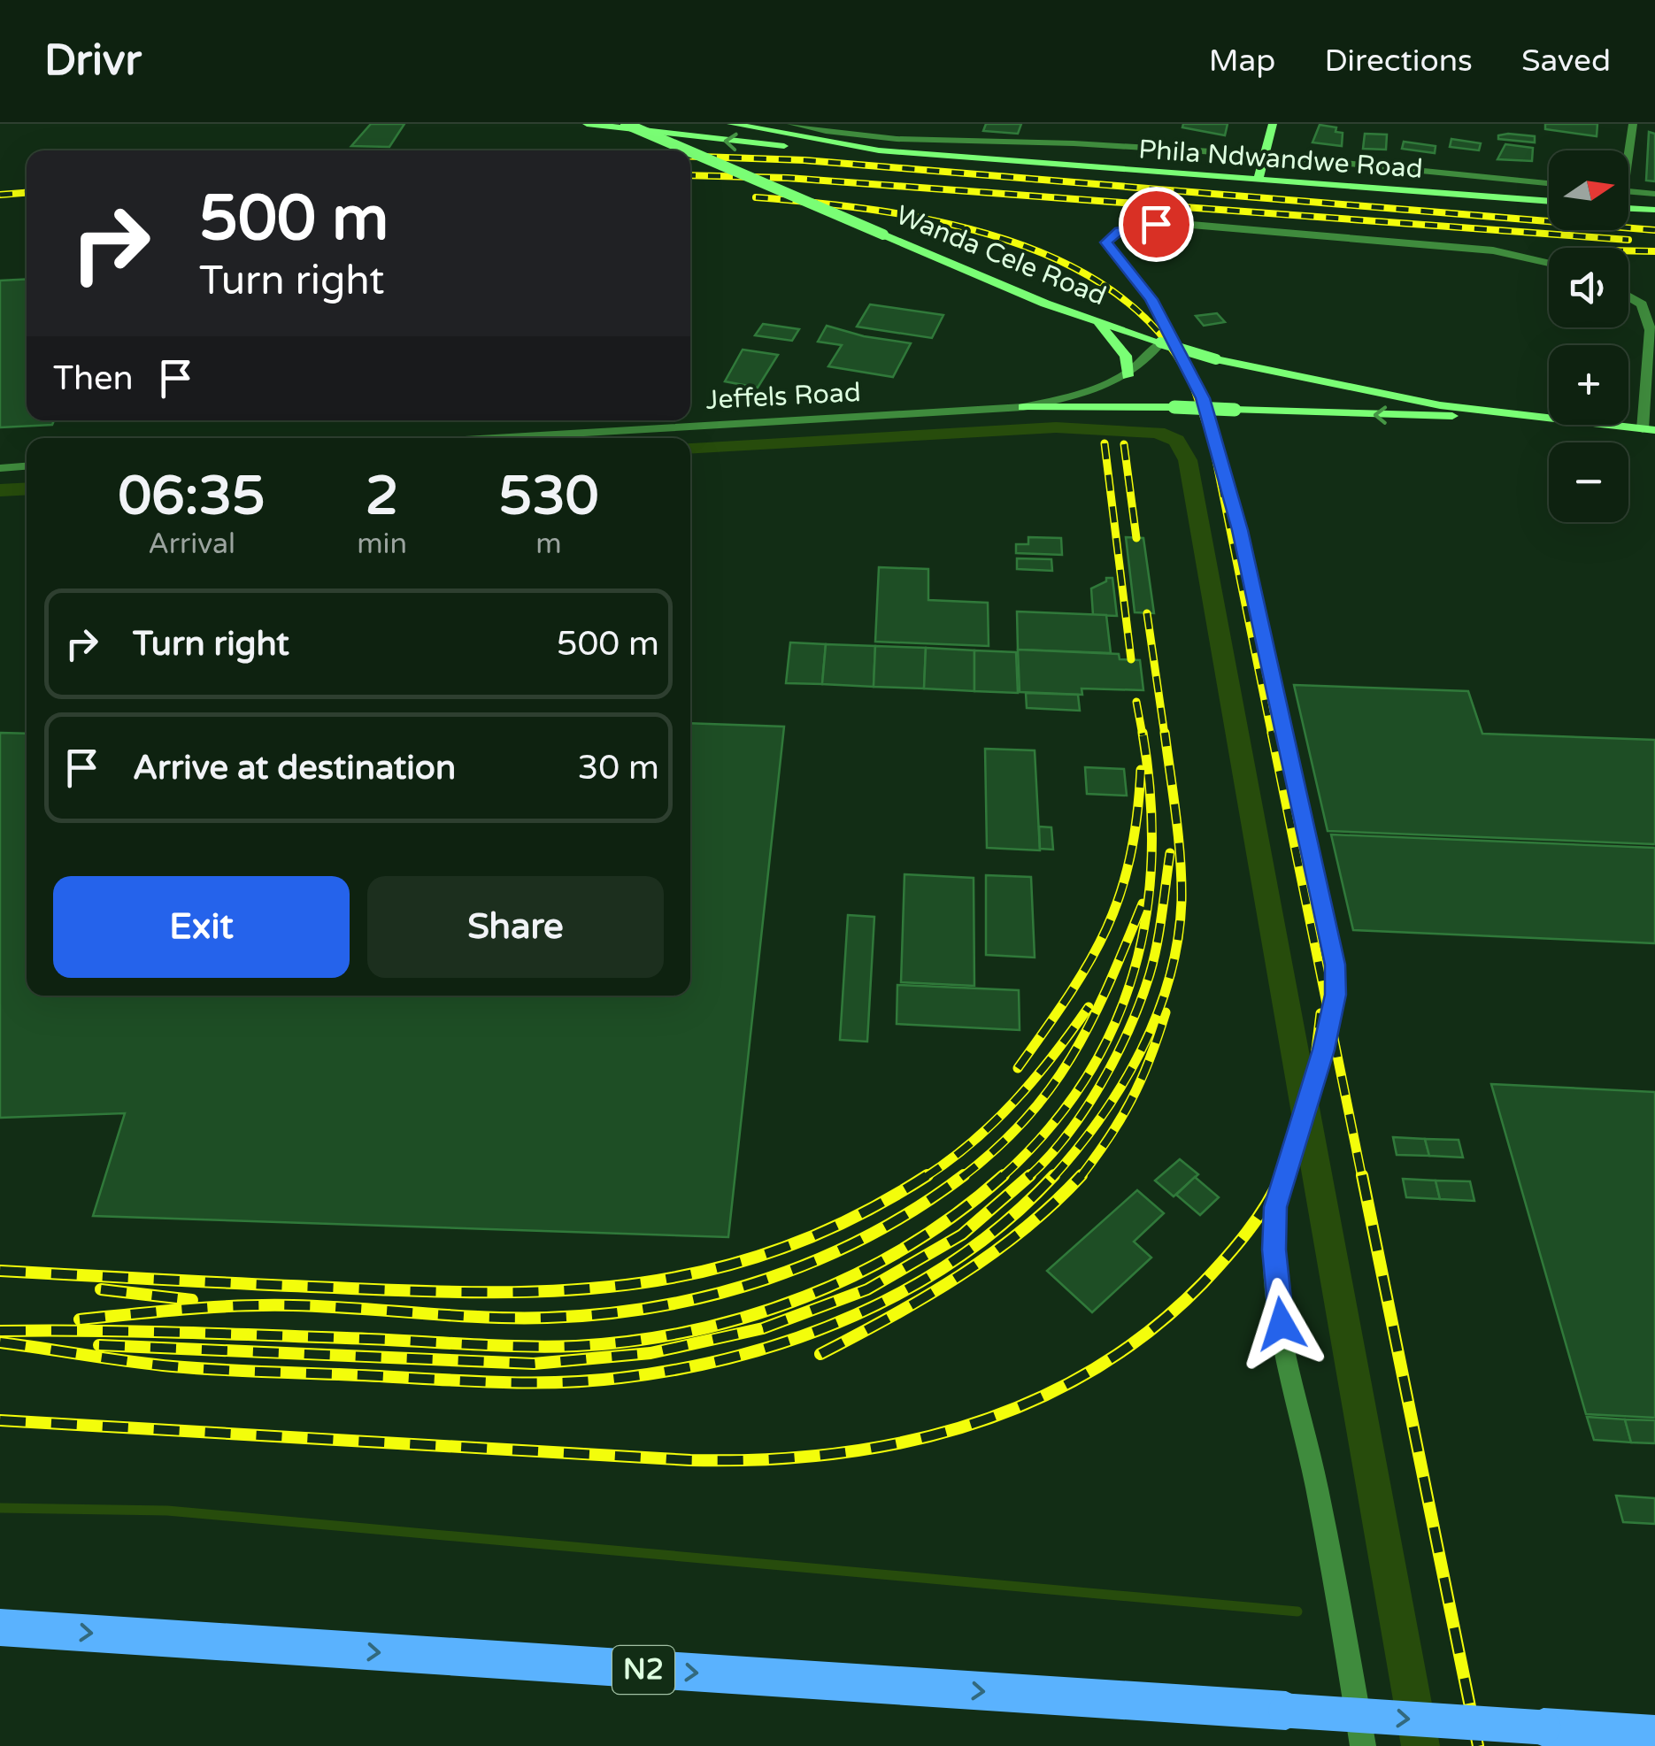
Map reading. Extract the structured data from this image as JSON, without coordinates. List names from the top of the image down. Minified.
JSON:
{"streets":{"highway":["N2"],"main road":["Phila Ndwandwe Road","Wanda Cele Road"],"street":["Jeffels Road"]},"crossings":[["Wanda Cele Road","Jeffels Road"]],"north":"right","page":{"header":"Drivr","nav":["Map","Directions","Saved"],"map_buttons":["+","−"],"turn":["500 m","Turn right"],"then":"Then","eta":["06:35","Arrival","2","min","530","m"],"list":[{"name":"Turn right","value":"500 m"},{"name":"Arrive at destination","value":"30 m"}],"buttons":["Exit","Share"]}}
